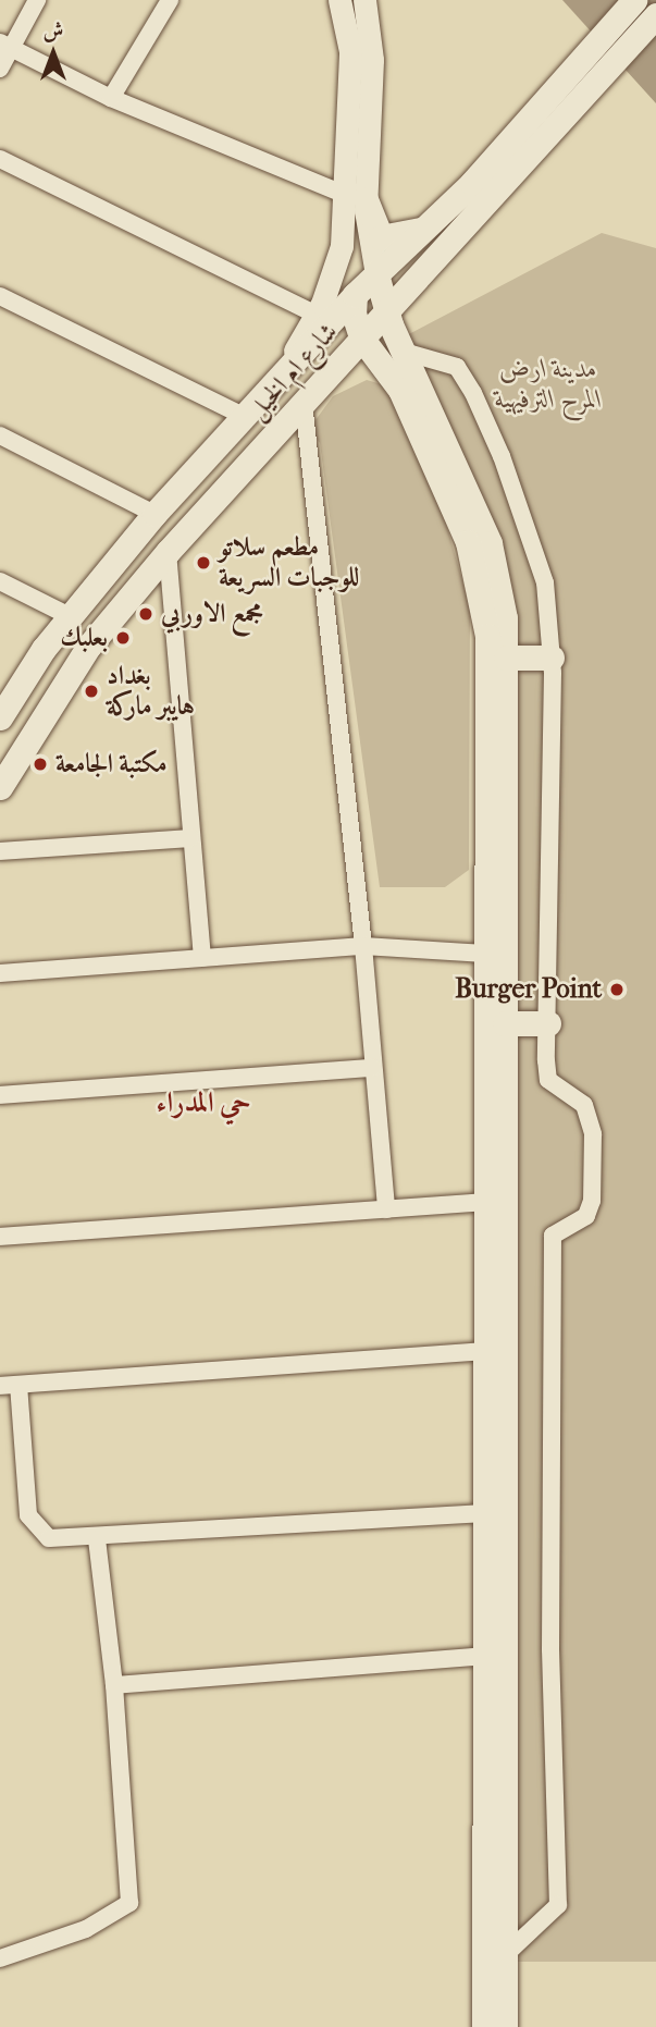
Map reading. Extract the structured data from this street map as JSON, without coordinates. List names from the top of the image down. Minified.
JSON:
{"streets":{"main road":["شارع ام الخيل"]},"districts":["حي المدراء"],"parks":["مدينة ارض المرح الترفيهية"],"places":["مطعم سلاتو للوجبات السريعة","مجمع الاوربي","بعلبك","بغداد هايبر ماركة","مكتبة الجامعة","Burger Point"],"north":"top"}
